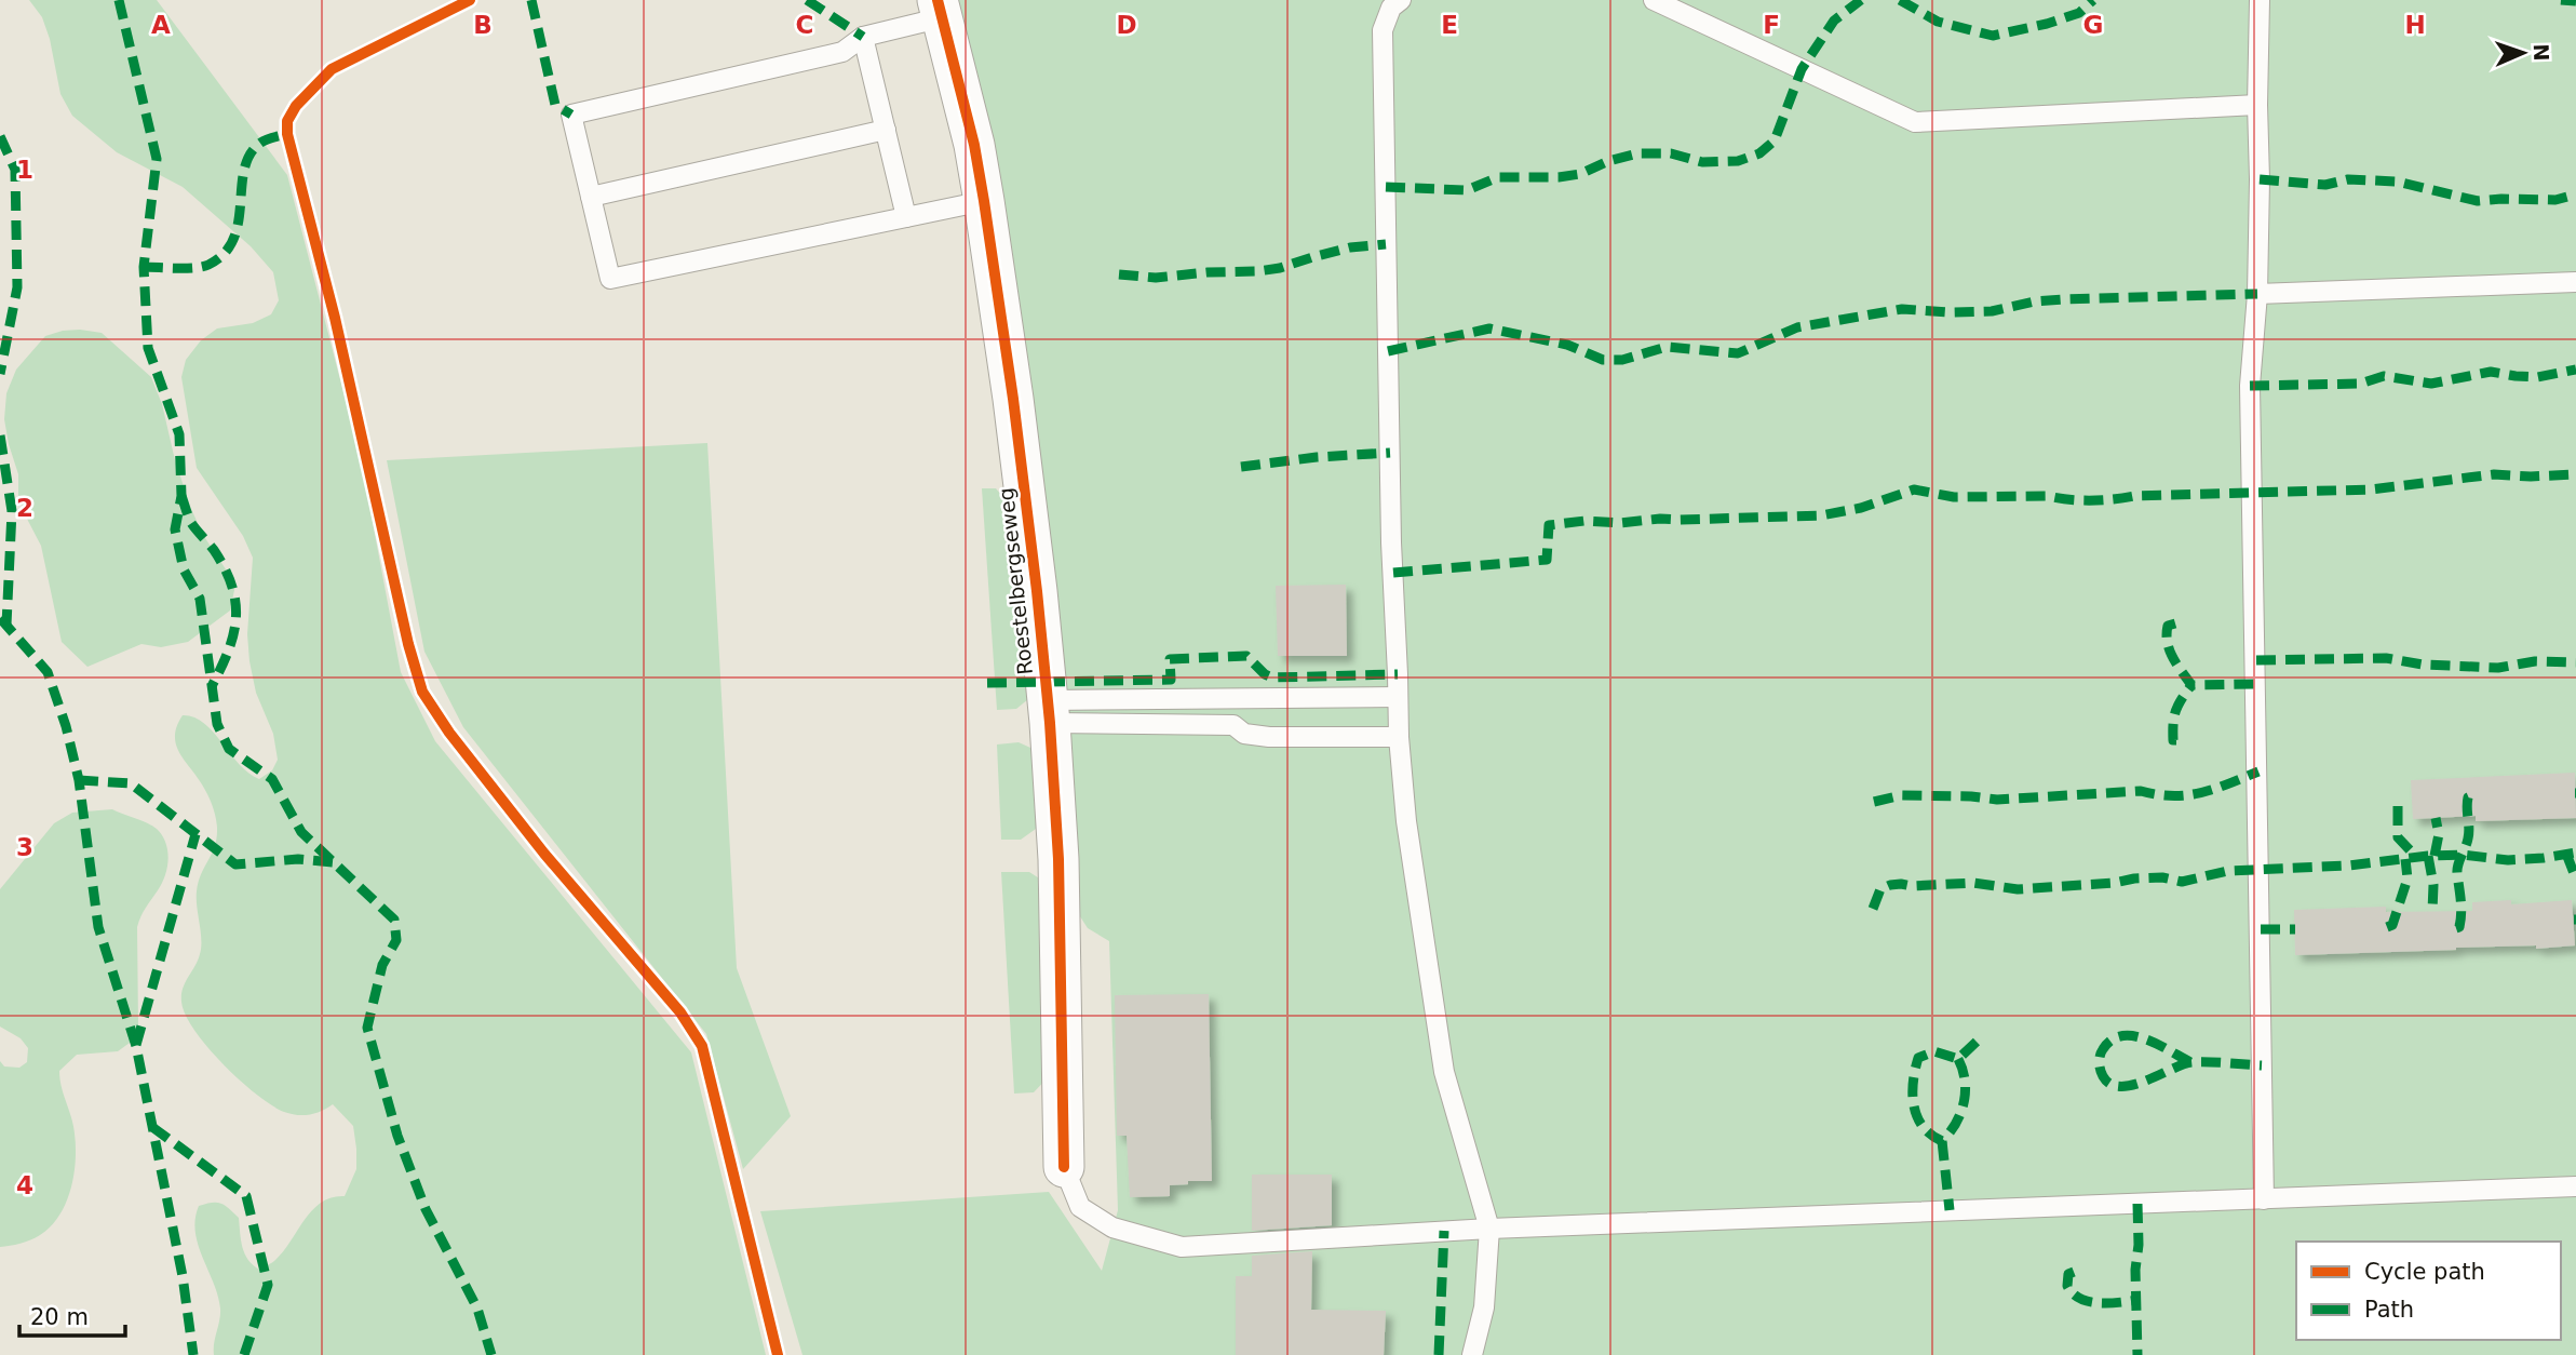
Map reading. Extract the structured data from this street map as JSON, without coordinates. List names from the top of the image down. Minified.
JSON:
{"streets":{"street":["Roestelbergseweg"]},"legend":["Cycle path","Path"],"scale_bar":"20 m","north":"right","grid":{"columns":["A","B","C","D","E","F","G","H"],"rows":["1","2","3","4"]}}
